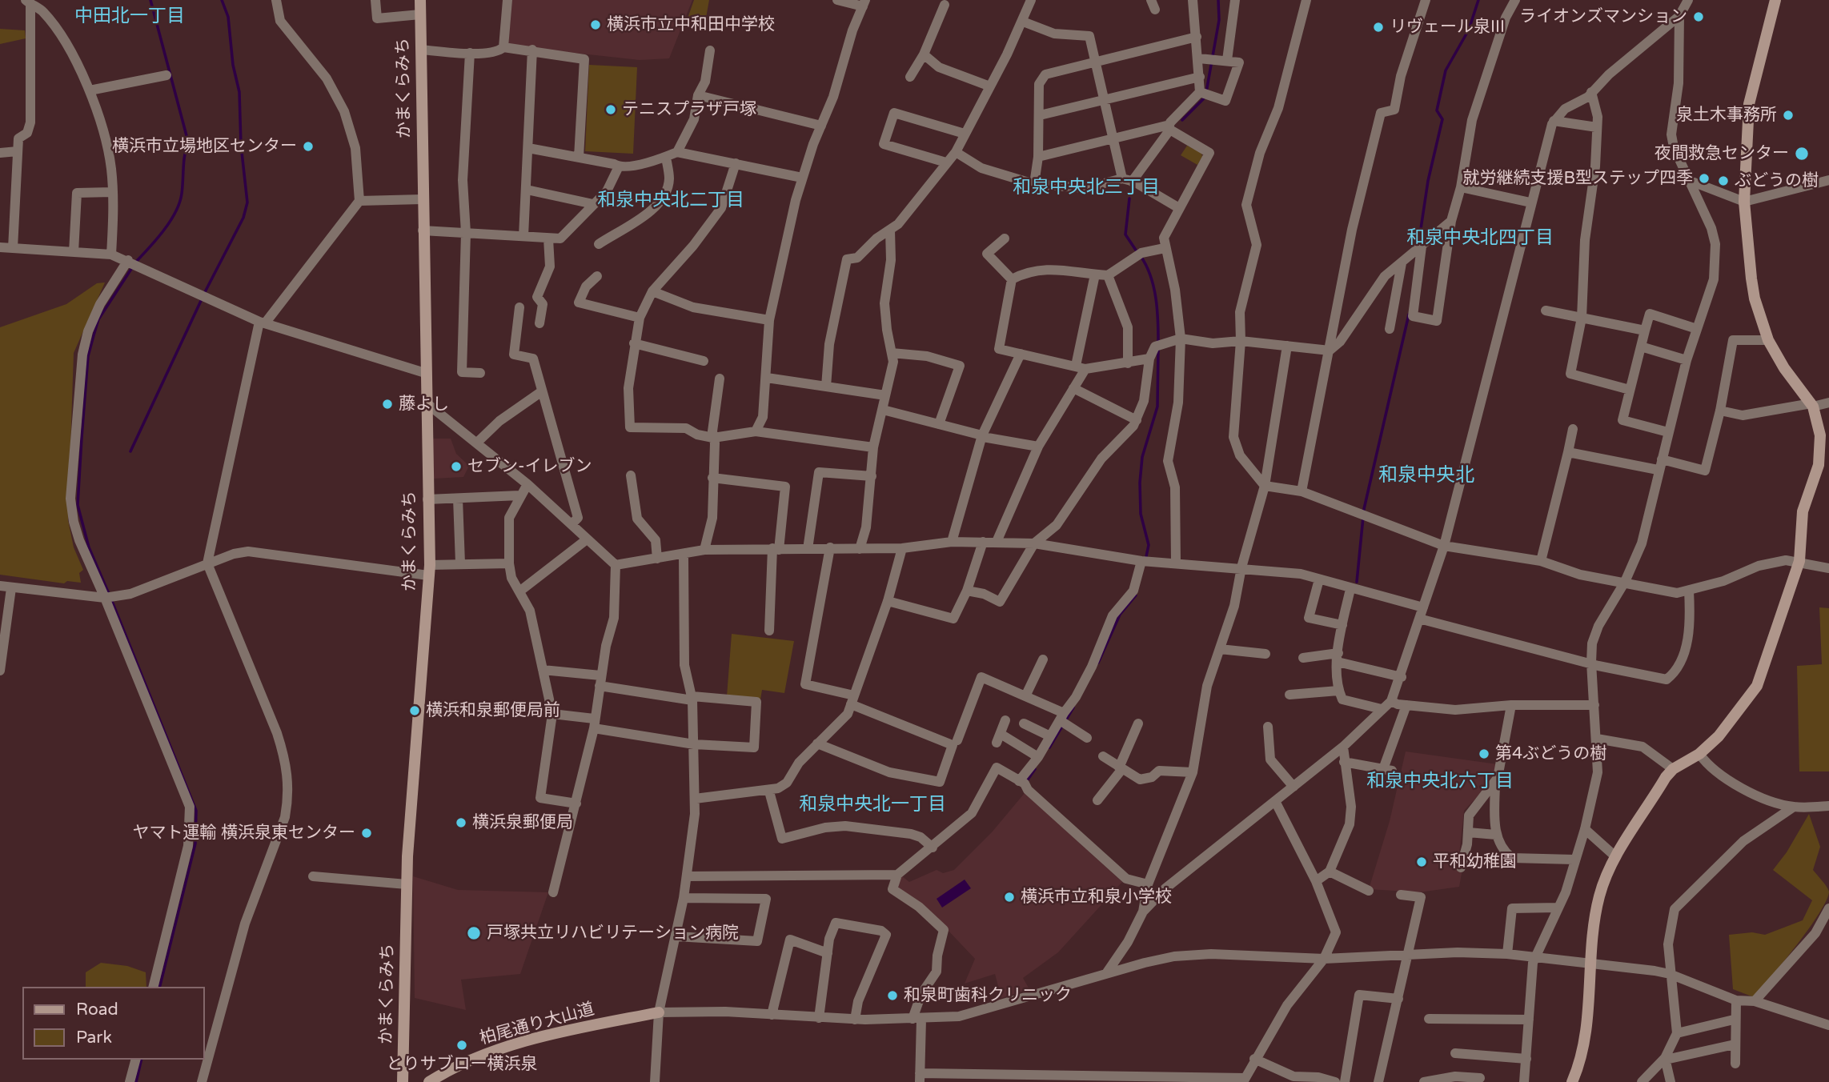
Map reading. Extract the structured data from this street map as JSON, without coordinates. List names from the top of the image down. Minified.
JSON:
{"streets":{"street":["かまくらみち","柏尾通り大山道"]},"districts":["中田北一丁目","和泉中央北三丁目","和泉中央北二丁目","和泉中央北四丁目","和泉中央北","和泉中央北六丁目","和泉中央北一丁目"],"places":["ライオンズマンション","横浜市立中和田中学校","リヴェール泉III","テニスプラザ戸塚","泉土木事務所","横浜市立場地区センター","夜間救急センター","就労継続支援B型ステップ四季","ぶどうの樹","藤よし","セブン-イレブン","横浜和泉郵便局前","第4ぶどうの樹","横浜泉郵便局","ヤマト運輸 横浜泉東センター","平和幼稚園","横浜市立和泉小学校","戸塚共立リハビリテーション病院","和泉町歯科クリニック","とりサブロー横浜泉"],"legend":["Road","Park"]}
